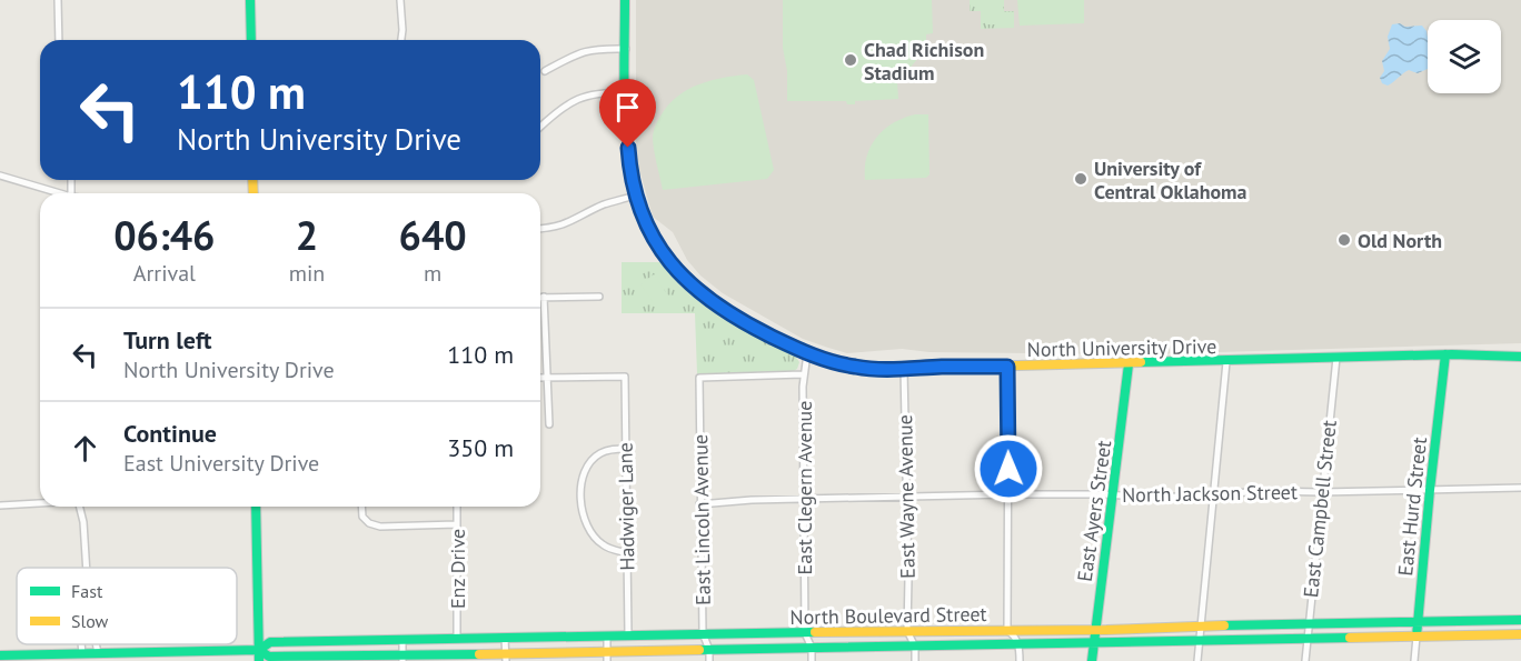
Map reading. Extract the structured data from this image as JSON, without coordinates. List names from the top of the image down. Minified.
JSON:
{"streets":{"main road":["North University Drive","East Hurd Street","East Ayers Street","North Boulevard Street"],"street":["East Clegern Avenue","North Jackson Street","East Wayne Avenue","Hadwiger Lane","East Campbell Street","East Lincoln Avenue","Enz Drive"]},"crossings":[["North University Drive","East Clegern Avenue"],["North University Drive","East Wayne Avenue"],["North University Drive","East Hurd Street"],["North University Drive","East Campbell Street"],["North University Drive","East Ayers Street"],["East Clegern Avenue","North Jackson Street"],["East Clegern Avenue","East Lincoln Avenue"],["East Clegern Avenue","North Boulevard Street"],["North Jackson Street","East Wayne Avenue"],["North Jackson Street","East Hurd Street"],["North Jackson Street","East Campbell Street"],["North Jackson Street","East Ayers Street"],["North Jackson Street","East Lincoln Avenue"],["East Wayne Avenue","North Boulevard Street"],["Hadwiger Lane","North Boulevard Street"],["East Hurd Street","North Boulevard Street"],["East Campbell Street","North Boulevard Street"],["East Ayers Street","North Boulevard Street"],["East Lincoln Avenue","North Boulevard Street"],["Enz Drive","North Boulevard Street"]],"places":["Chad Richison Stadium","University of Central Oklahoma","Old North"],"legend":["Fast","Slow"],"page":{"turn":["110 m","North University Drive"],"eta":["06:46","Arrival","2","min","640","m"],"list":[{"name":"Turn left","note":"North University Drive","value":"110 m"},{"name":"Continue","note":"East University Drive","value":"350 m"}]}}
